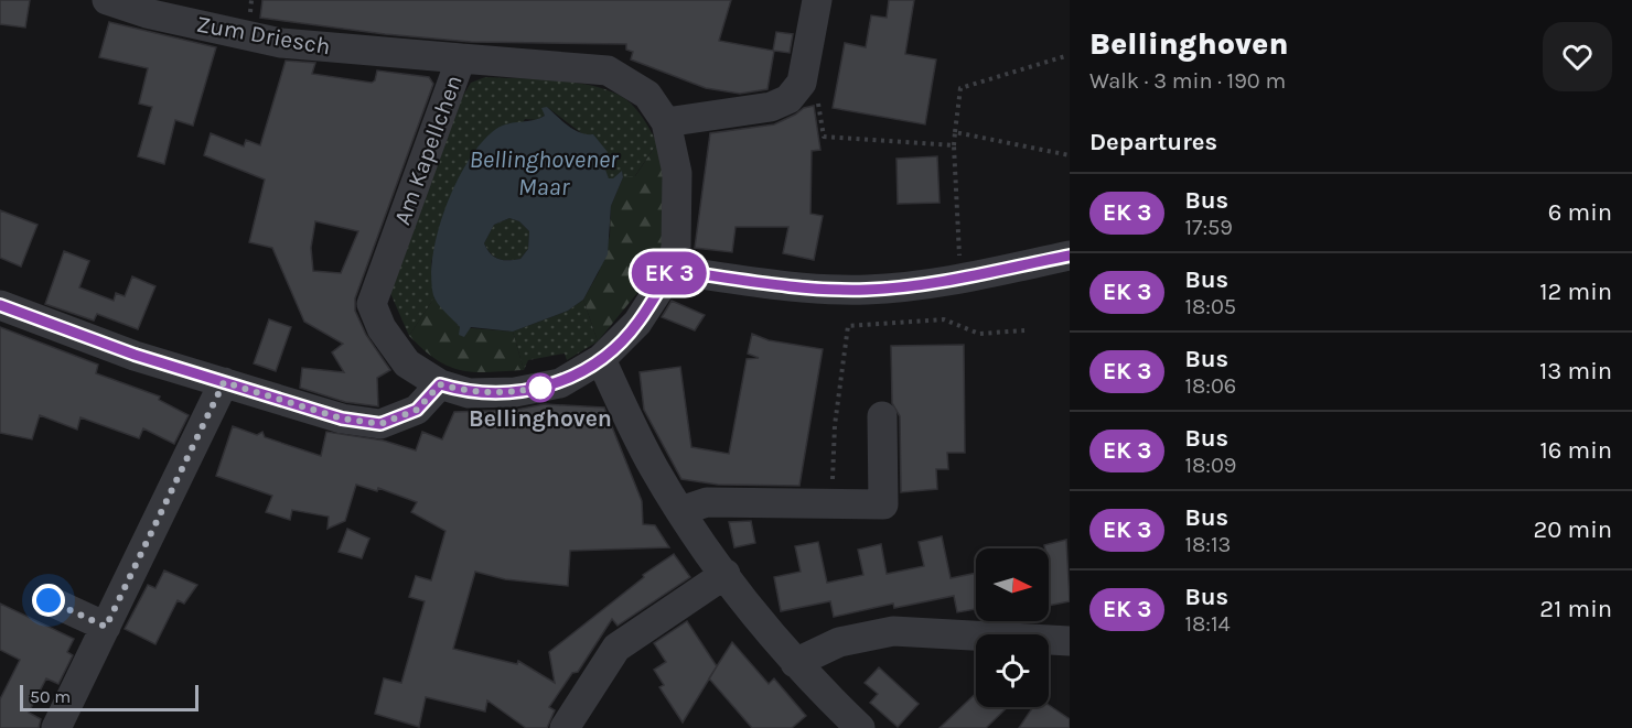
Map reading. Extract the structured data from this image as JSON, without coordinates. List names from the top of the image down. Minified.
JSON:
{"streets":{"street":["Zum Driesch","Am Kapellchen"]},"crossings":[["Zum Driesch","Am Kapellchen"]],"water":["Bellinghovener Maar"],"places":["Bellinghoven"],"scale_bar":"50 m","north":"right","page":{"on_map":"EK 3","heading":[["Bellinghoven","Walk · 3 min · 190 m"],"Departures"],"list":[{"mark":"EK 3","name":"Bus","note":"17:59","value":"6 min"},{"mark":"EK 3","name":"Bus","note":"18:05","value":"12 min"},{"mark":"EK 3","name":"Bus","note":"18:06","value":"13 min"},{"mark":"EK 3","name":"Bus","note":"18:09","value":"16 min"},{"mark":"EK 3","name":"Bus","note":"18:13","value":"20 min"},{"mark":"EK 3","name":"Bus","note":"18:14","value":"21 min"}],"scale":"50 m"}}
